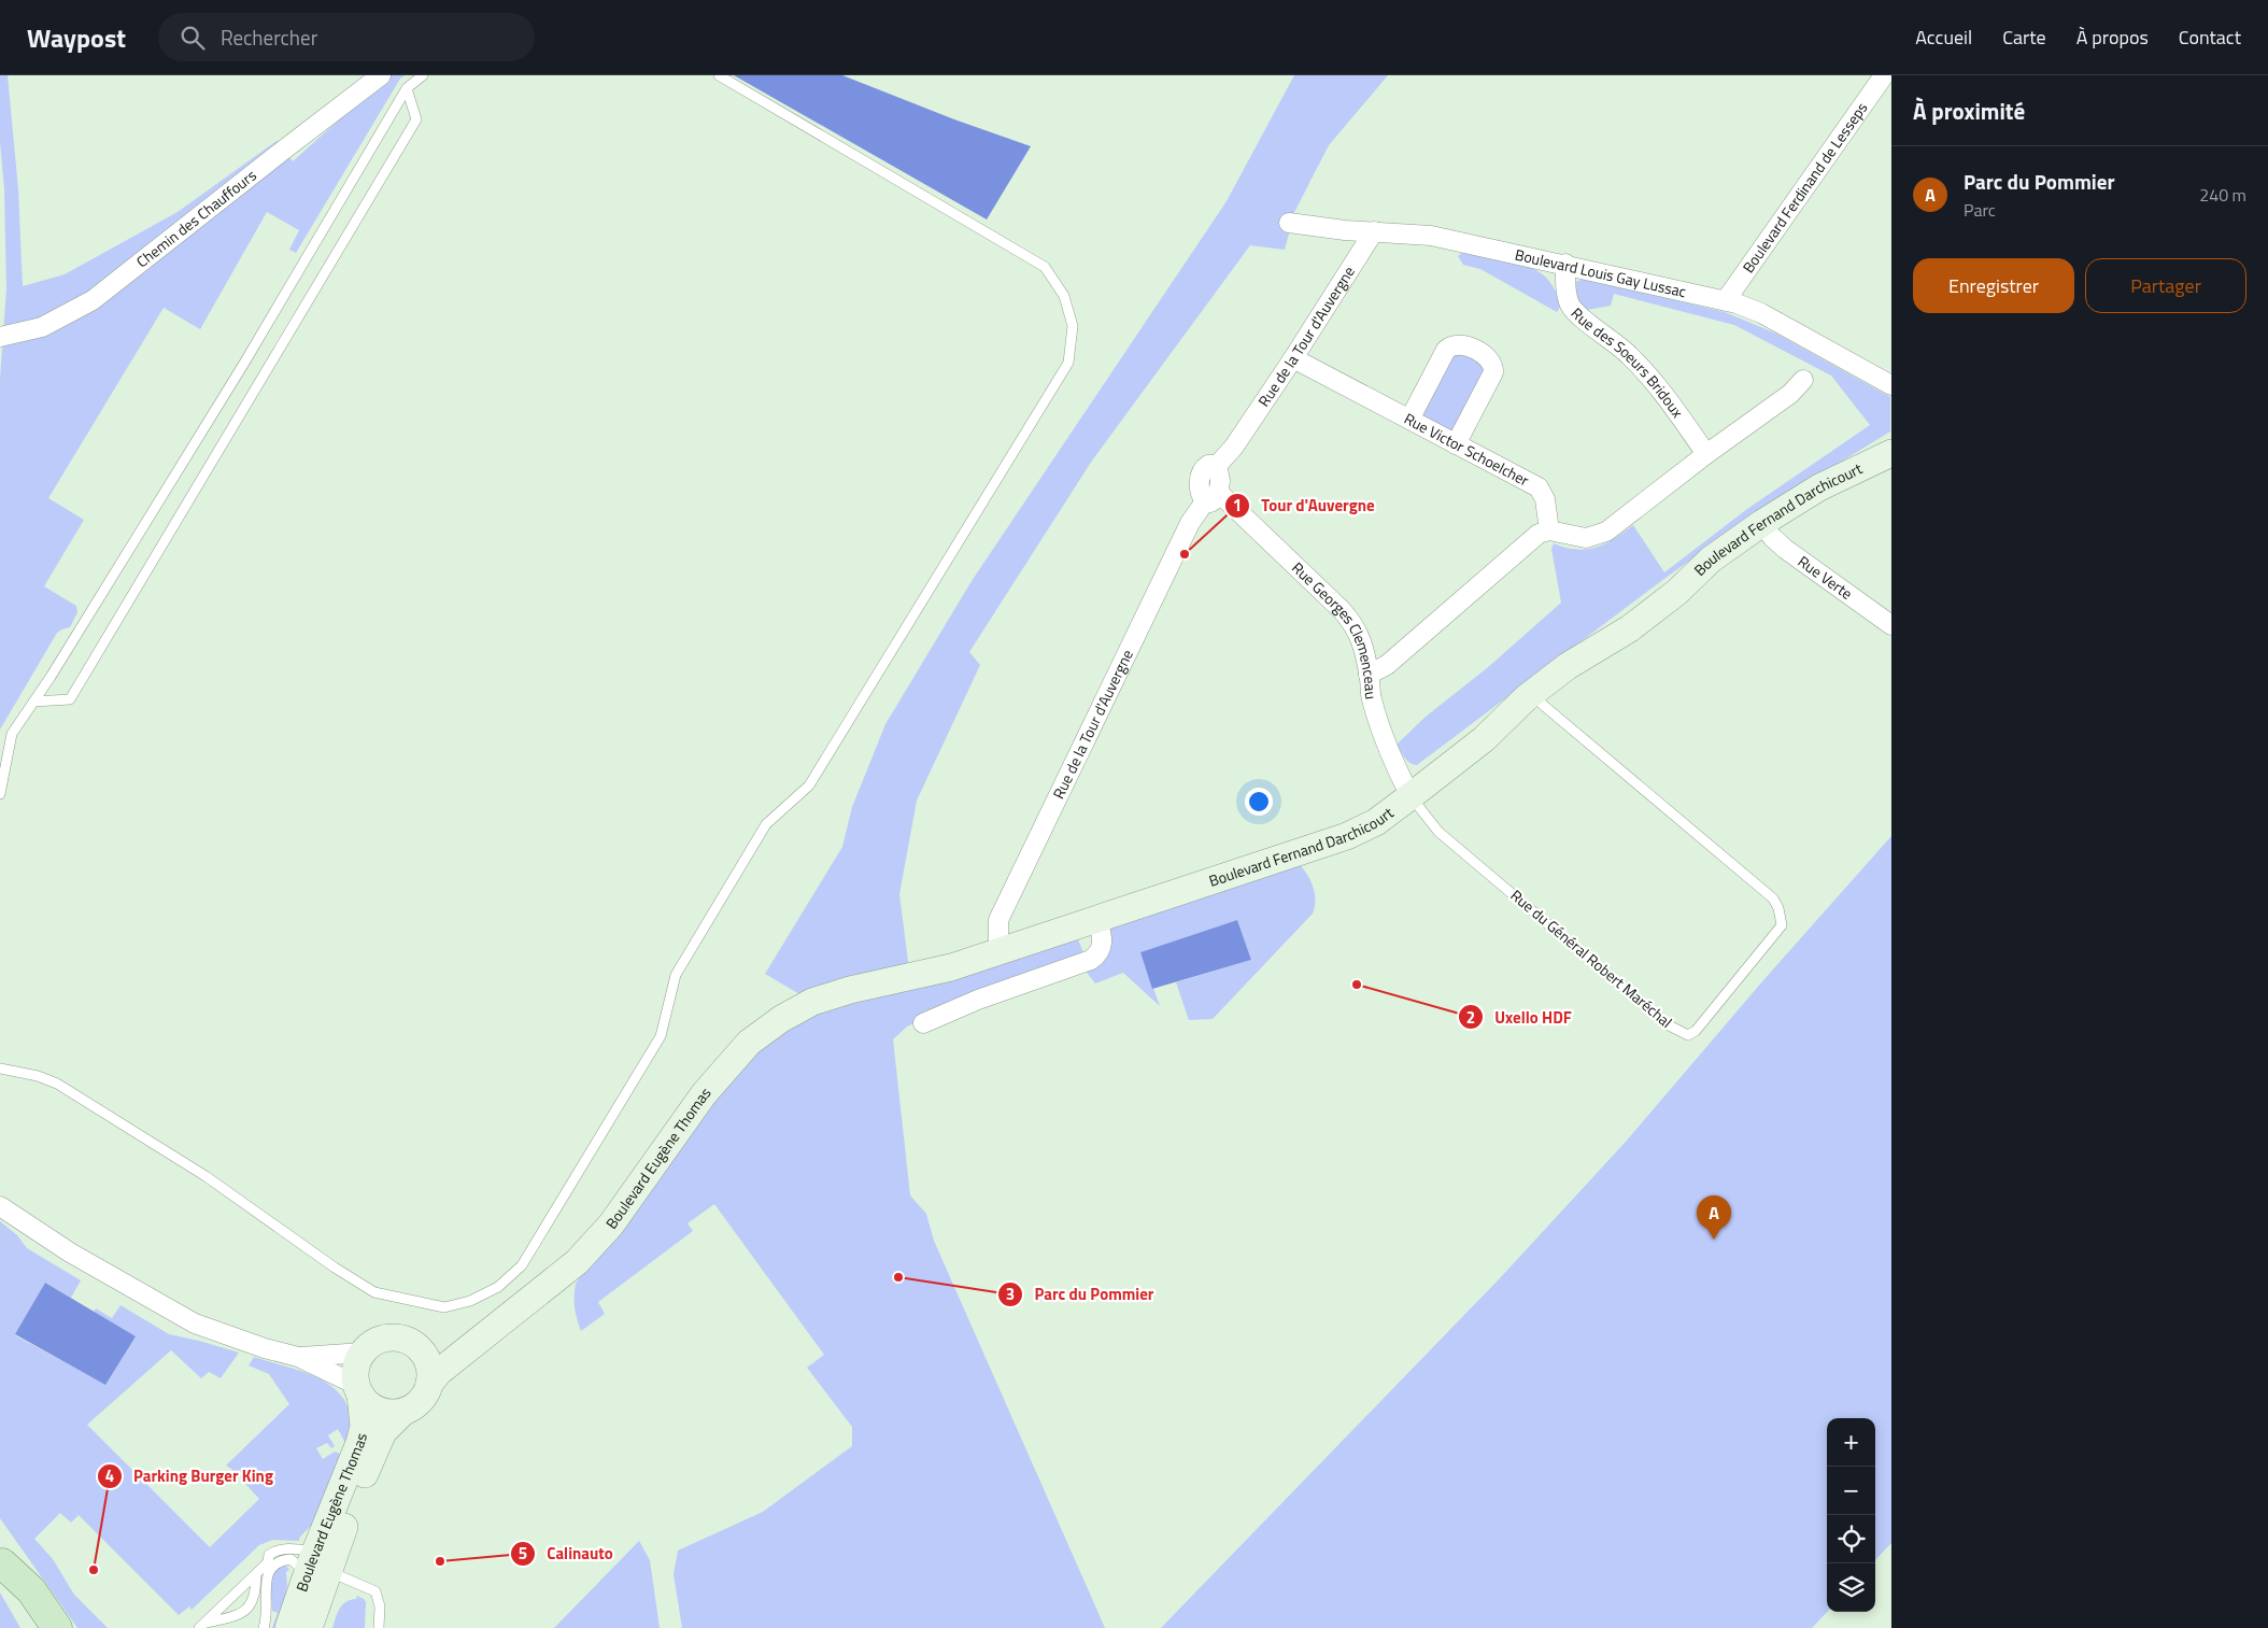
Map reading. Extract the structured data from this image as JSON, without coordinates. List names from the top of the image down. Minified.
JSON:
{"streets":{"main road":["Boulevard Fernand Darchicourt","Boulevard Eugène Thomas"],"street":["Boulevard Ferdinand de Lesseps","Chemin des Chauffours","Boulevard Louis Gay Lussac","Rue de la Tour d'Auvergne","Rue des Soeurs Bridoux","Rue Victor Schoelcher","Rue Verte","Rue Georges Clemenceau"],"lane":["Rue du Général Robert Maréchal"]},"crossings":[["Boulevard Ferdinand de Lesseps","Boulevard Louis Gay Lussac"],["Boulevard Louis Gay Lussac","Rue de la Tour d'Auvergne"],["Boulevard Louis Gay Lussac","Rue des Soeurs Bridoux"],["Rue de la Tour d'Auvergne","Rue Victor Schoelcher"],["Rue de la Tour d'Auvergne","Boulevard Fernand Darchicourt"],["Rue de la Tour d'Auvergne","Rue Georges Clemenceau"],["Rue de la Tour d'Auvergne","Boulevard Eugène Thomas"],["Boulevard Fernand Darchicourt","Rue Verte"],["Boulevard Fernand Darchicourt","Rue Georges Clemenceau"],["Boulevard Fernand Darchicourt","Rue du Général Robert Maréchal"],["Boulevard Fernand Darchicourt","Boulevard Eugène Thomas"],["Rue Georges Clemenceau","Rue du Général Robert Maréchal"]],"places":["Tour d'Auvergne","Uxello HDF","Parc du Pommier","Calinauto","Parking Burger King"],"page":{"header":"Waypost","search":"Rechercher","nav":["Accueil","Carte","À propos","Contact"],"heading":"À proximité","list":[{"mark":"A","name":"Parc du Pommier","note":"Parc","value":"240 m"}],"buttons":["Enregistrer","Partager"],"pins":"A","map_buttons":["+","−"]}}
